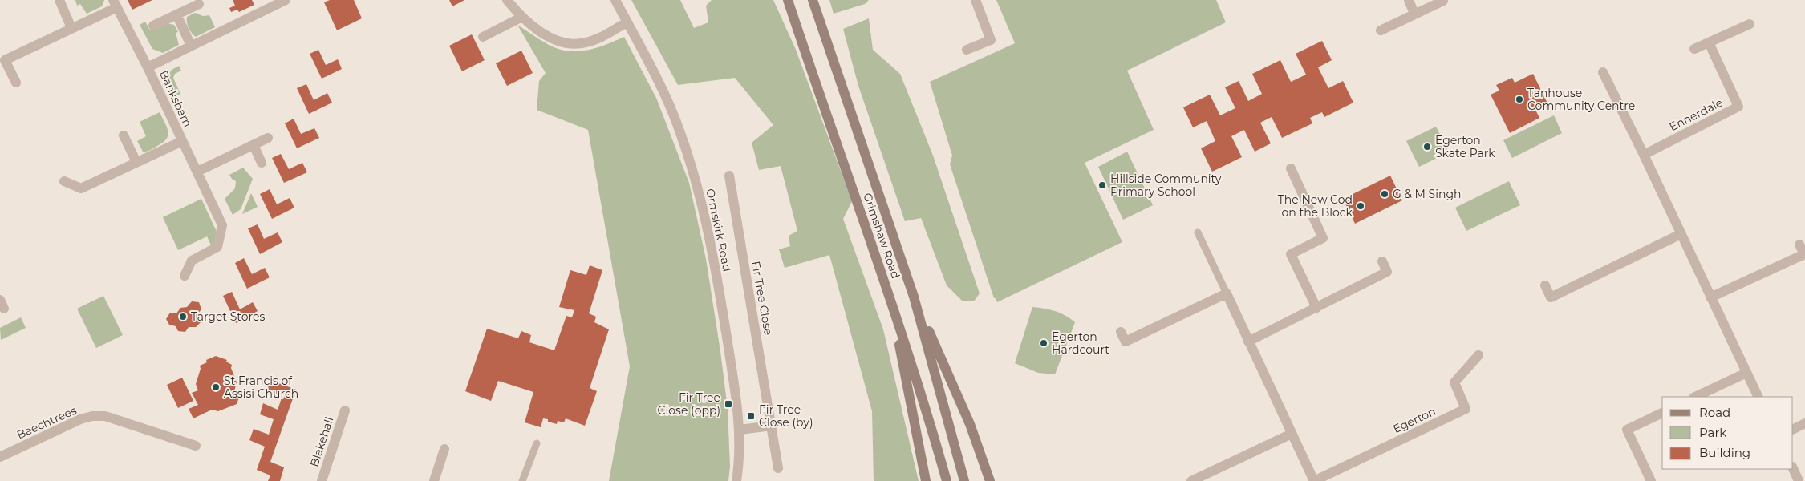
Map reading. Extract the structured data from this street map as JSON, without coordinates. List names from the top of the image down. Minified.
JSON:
{"streets":{"main road":["Grimshaw Road"],"street":["Banksbarn","Ennerdale","Ormskirk Road","Fir Tree Close","Egerton","Beechtrees","Blakehall"]},"places":{"other":["Tanhouse Community Centre","Egerton Skate Park","Hillside Community Primary School","G & M Singh","The New Cod on the Block","Target Stores","Egerton Hardcourt","St Francis of Assisi Church"],"transit":["Fir Tree Close (opp)","Fir Tree Close (by)"]},"legend":["Road","Park","Building"]}
